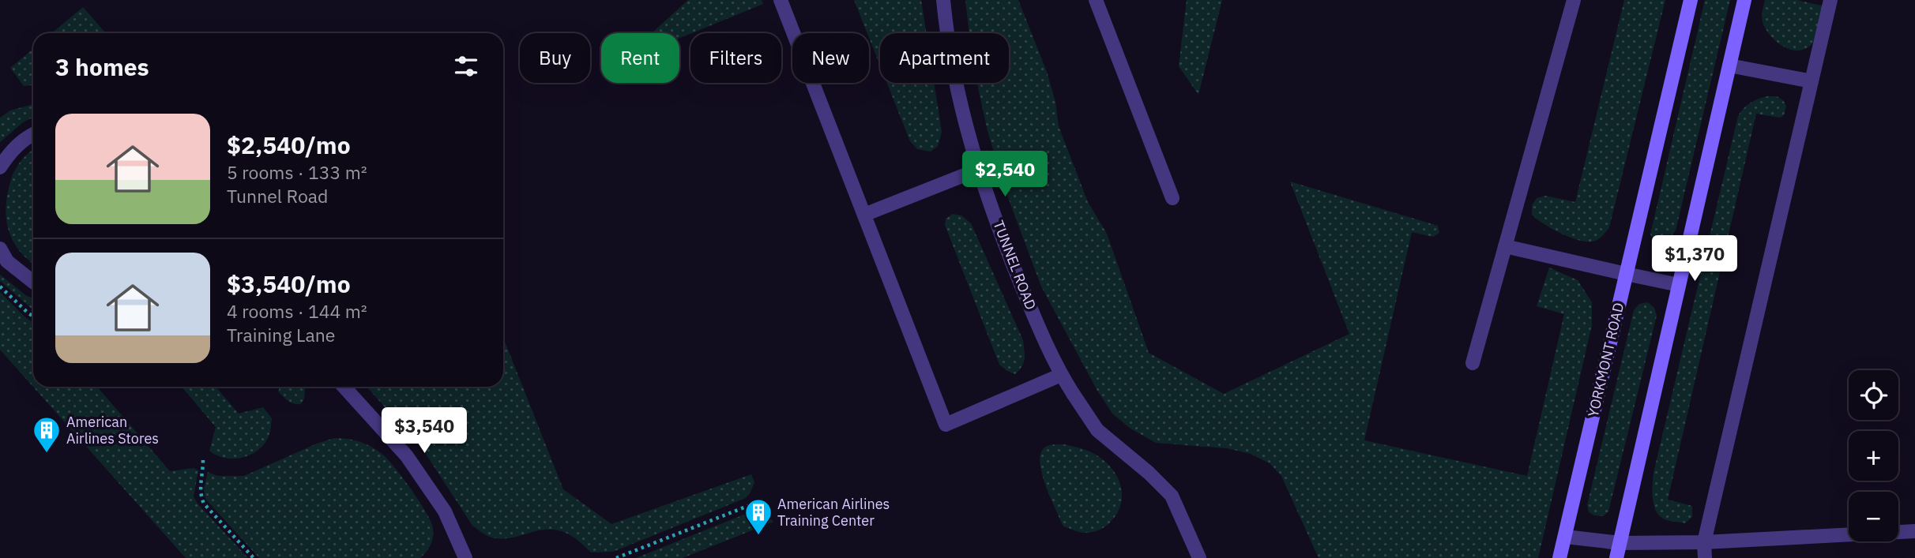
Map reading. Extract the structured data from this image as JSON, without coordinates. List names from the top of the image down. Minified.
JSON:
{"streets":{"street":["TUNNEL ROAD","YORKMONT ROAD"]},"places":{"building":["American Airlines Stores","American Airlines Training Center"]},"page":{"chip":["Buy","Rent","Filters","New","Apartment"],"heading":"3 homes","list":[{"name":"$2,540/mo","note":"5 rooms · 133 m² · Tunnel Road"},{"name":"$3,540/mo","note":"4 rooms · 144 m² · Training Lane"}],"price":["$2,540","$1,370","$3,540"],"map_buttons":["+","−"]}}
